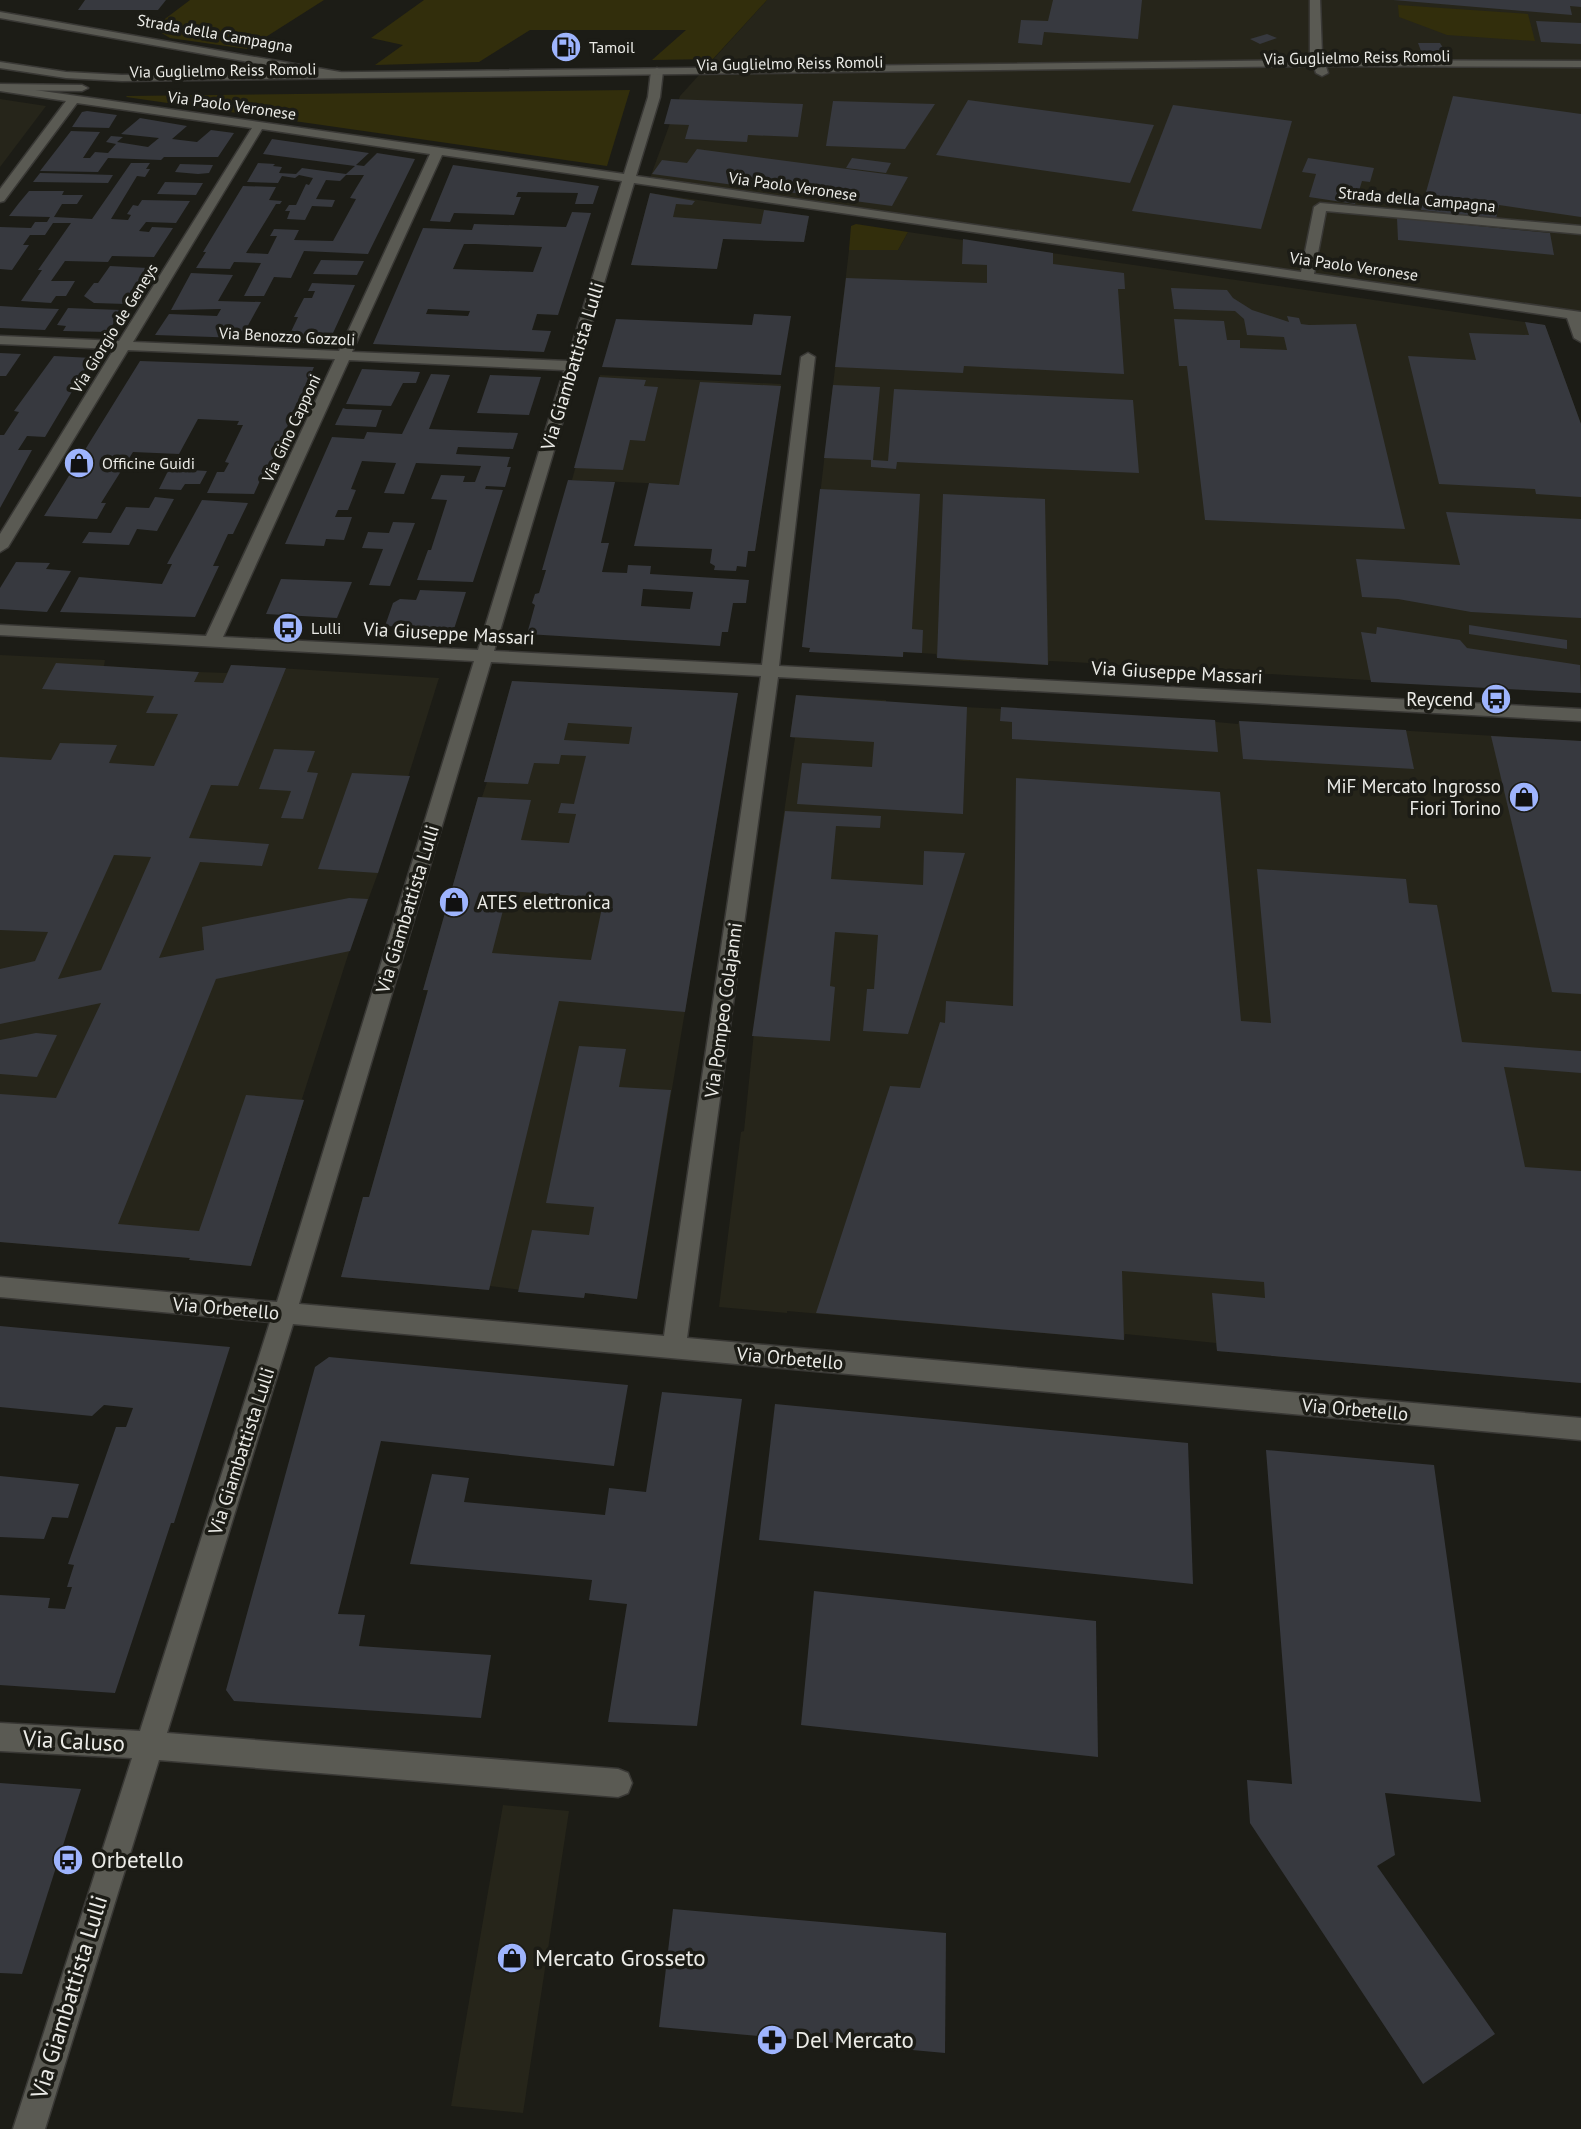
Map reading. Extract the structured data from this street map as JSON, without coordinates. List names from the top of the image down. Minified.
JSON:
{"streets":{"street":["Strada della Campagna","Via Guglielmo Reiss Romoli","Via Paolo Veronese","Via Giorgio de Geneys","Via Benozzo Gozzoli","Via Giambattista Lulli","Via Gino Capponi","Via Giuseppe Massari","Via Pompeo Colajanni","Via Orbetello","Via Caluso"]},"crossings":[["Strada della Campagna","Via Guglielmo Reiss Romoli"],["Strada della Campagna","Via Paolo Veronese"],["Via Guglielmo Reiss Romoli","Via Paolo Veronese"],["Via Guglielmo Reiss Romoli","Via Giambattista Lulli"],["Via Paolo Veronese","Via Giorgio de Geneys"],["Via Paolo Veronese","Via Giambattista Lulli"],["Via Paolo Veronese","Via Gino Capponi"],["Via Giorgio de Geneys","Via Benozzo Gozzoli"],["Via Benozzo Gozzoli","Via Giambattista Lulli"],["Via Benozzo Gozzoli","Via Gino Capponi"],["Via Giambattista Lulli","Via Giuseppe Massari"],["Via Giambattista Lulli","Via Orbetello"],["Via Giambattista Lulli","Via Caluso"],["Via Gino Capponi","Via Giuseppe Massari"],["Via Giuseppe Massari","Via Pompeo Colajanni"],["Via Pompeo Colajanni","Via Orbetello"]],"places":{"fuel station":["Tamoil"],"shop":["Officine Guidi","MiF Mercato Ingrosso Fiori Torino","ATES elettronica","Mercato Grosseto"],"bus stop":["Lulli","Reycend","Orbetello"],"pharmacy":["Del Mercato"]}}
